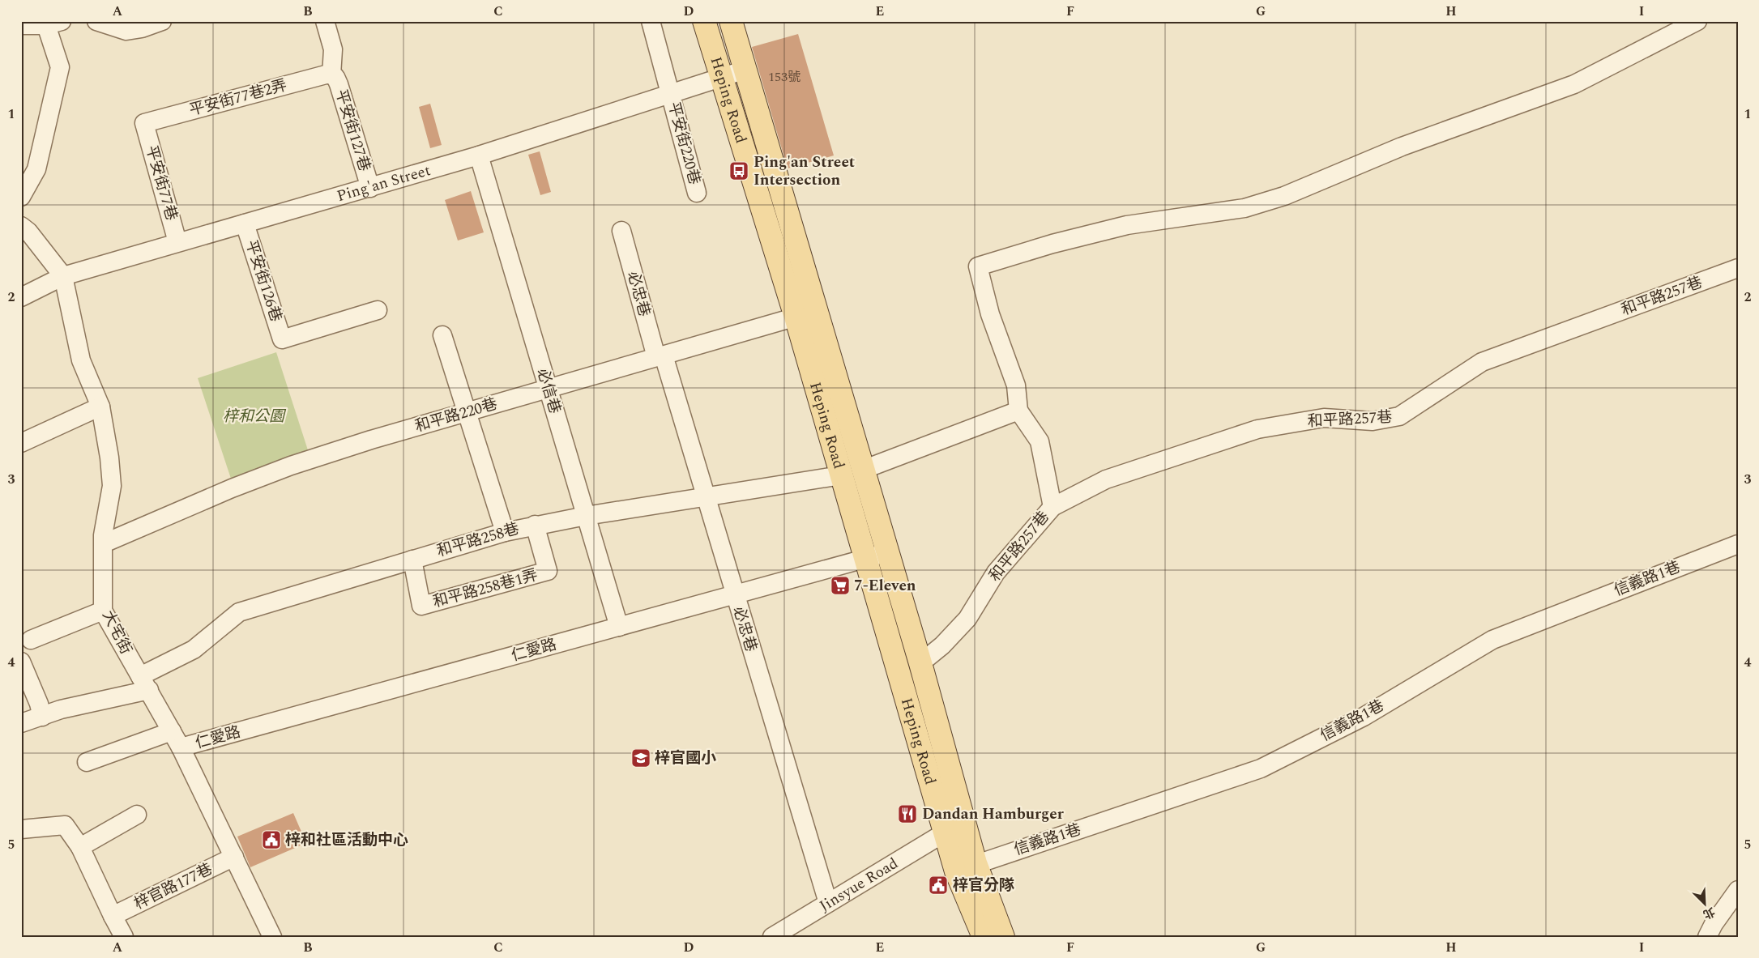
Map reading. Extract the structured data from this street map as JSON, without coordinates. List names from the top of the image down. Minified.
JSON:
{"streets":{"main road":["Heping Road"],"street":["平安街77巷2弄","平安街127巷","平安街220巷","平安街77巷","Ping'an Street","平安街126巷","必忠巷","和平路257巷","必信巷","和平路220巷","和平路258巷","信義路1巷","和平路258巷1弄","大宅街","仁愛路","Jinsyue Road","梓官路177巷"]},"crossings":[["平安街77巷2弄","平安街127巷"],["平安街77巷2弄","平安街77巷"],["Heping Road","Ping'an Street"],["Heping Road","和平路257巷"],["Heping Road","和平路220巷"],["Heping Road","和平路258巷"],["Heping Road","信義路1巷"],["Heping Road","仁愛路"],["Heping Road","Jinsyue Road"],["平安街127巷","Ping'an Street"],["平安街220巷","Ping'an Street"],["平安街77巷","Ping'an Street"],["Ping'an Street","平安街126巷"],["Ping'an Street","必信巷"],["Ping'an Street","大宅街"],["必忠巷","和平路220巷"],["必忠巷","和平路258巷"],["必忠巷","仁愛路"],["必忠巷","Jinsyue Road"],["必信巷","和平路220巷"],["必信巷","和平路258巷"],["必信巷","仁愛路"],["和平路220巷","大宅街"],["和平路258巷","和平路258巷1弄"],["和平路258巷","大宅街"],["大宅街","仁愛路"],["大宅街","梓官路177巷"]],"parks":["梓和公園"],"places":{"bus stop":["Ping'an Street Intersection"],"supermarket":["7-Eleven"],"school or university":["梓官國小"],"restaurant":["Dandan Hamburger"],"public building":["梓和社區活動中心","梓官分隊"]},"house_numbers":["153號"],"north":"bottom right","grid":{"columns":["A","B","C","D","E","F","G","H","I"],"rows":["1","2","3","4","5"]}}
